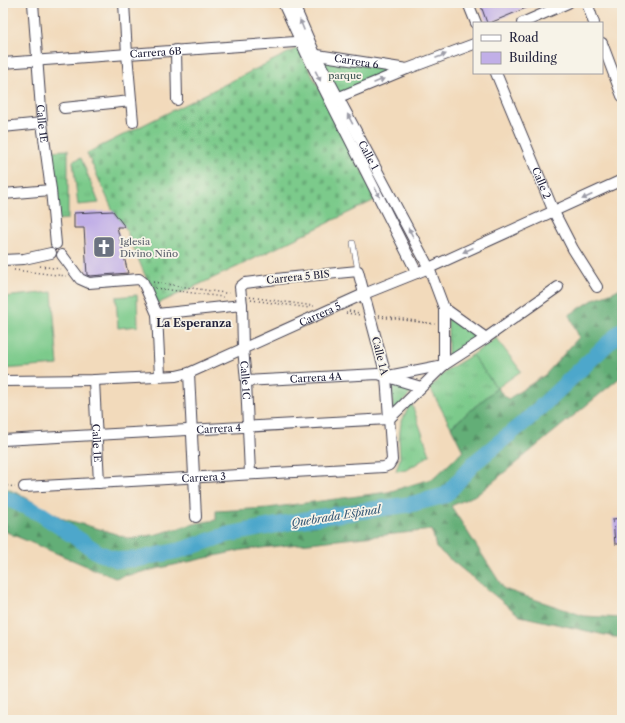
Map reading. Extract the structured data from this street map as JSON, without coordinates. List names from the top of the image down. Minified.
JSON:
{"streets":{"street":["Carrera 6B","Carrera 6","Calle 1E","Calle 1","Calle 2","Carrera 5 BIS","Carrera 5","Calle 1A","Carrera 4A","Calle 1C","Carrera 4","Carrera 3"]},"crossings":[["Carrera 6B","Calle 1E"],["Carrera 6B","Calle 1"],["Carrera 6","Calle 1"],["Calle 1E","Carrera 5"],["Calle 1E","Carrera 4"],["Calle 1E","Carrera 3"],["Calle 1","Carrera 5"],["Calle 1","Carrera 4A"],["Calle 2","Carrera 5"],["Carrera 5 BIS","Calle 1A"],["Carrera 5 BIS","Calle 1C"],["Carrera 5","Calle 1A"],["Carrera 5","Calle 1C"],["Calle 1A","Carrera 4A"],["Calle 1A","Carrera 4"],["Calle 1A","Carrera 3"],["Carrera 4A","Calle 1C"],["Calle 1C","Carrera 4"],["Calle 1C","Carrera 3"]],"one_way":["Carrera 6"],"districts":["La Esperanza"],"water":["Quebrada Espinal"],"parks":["parque"],"places":{"church":["Iglesia Divino Niño"]},"legend":["Road","Building"]}
